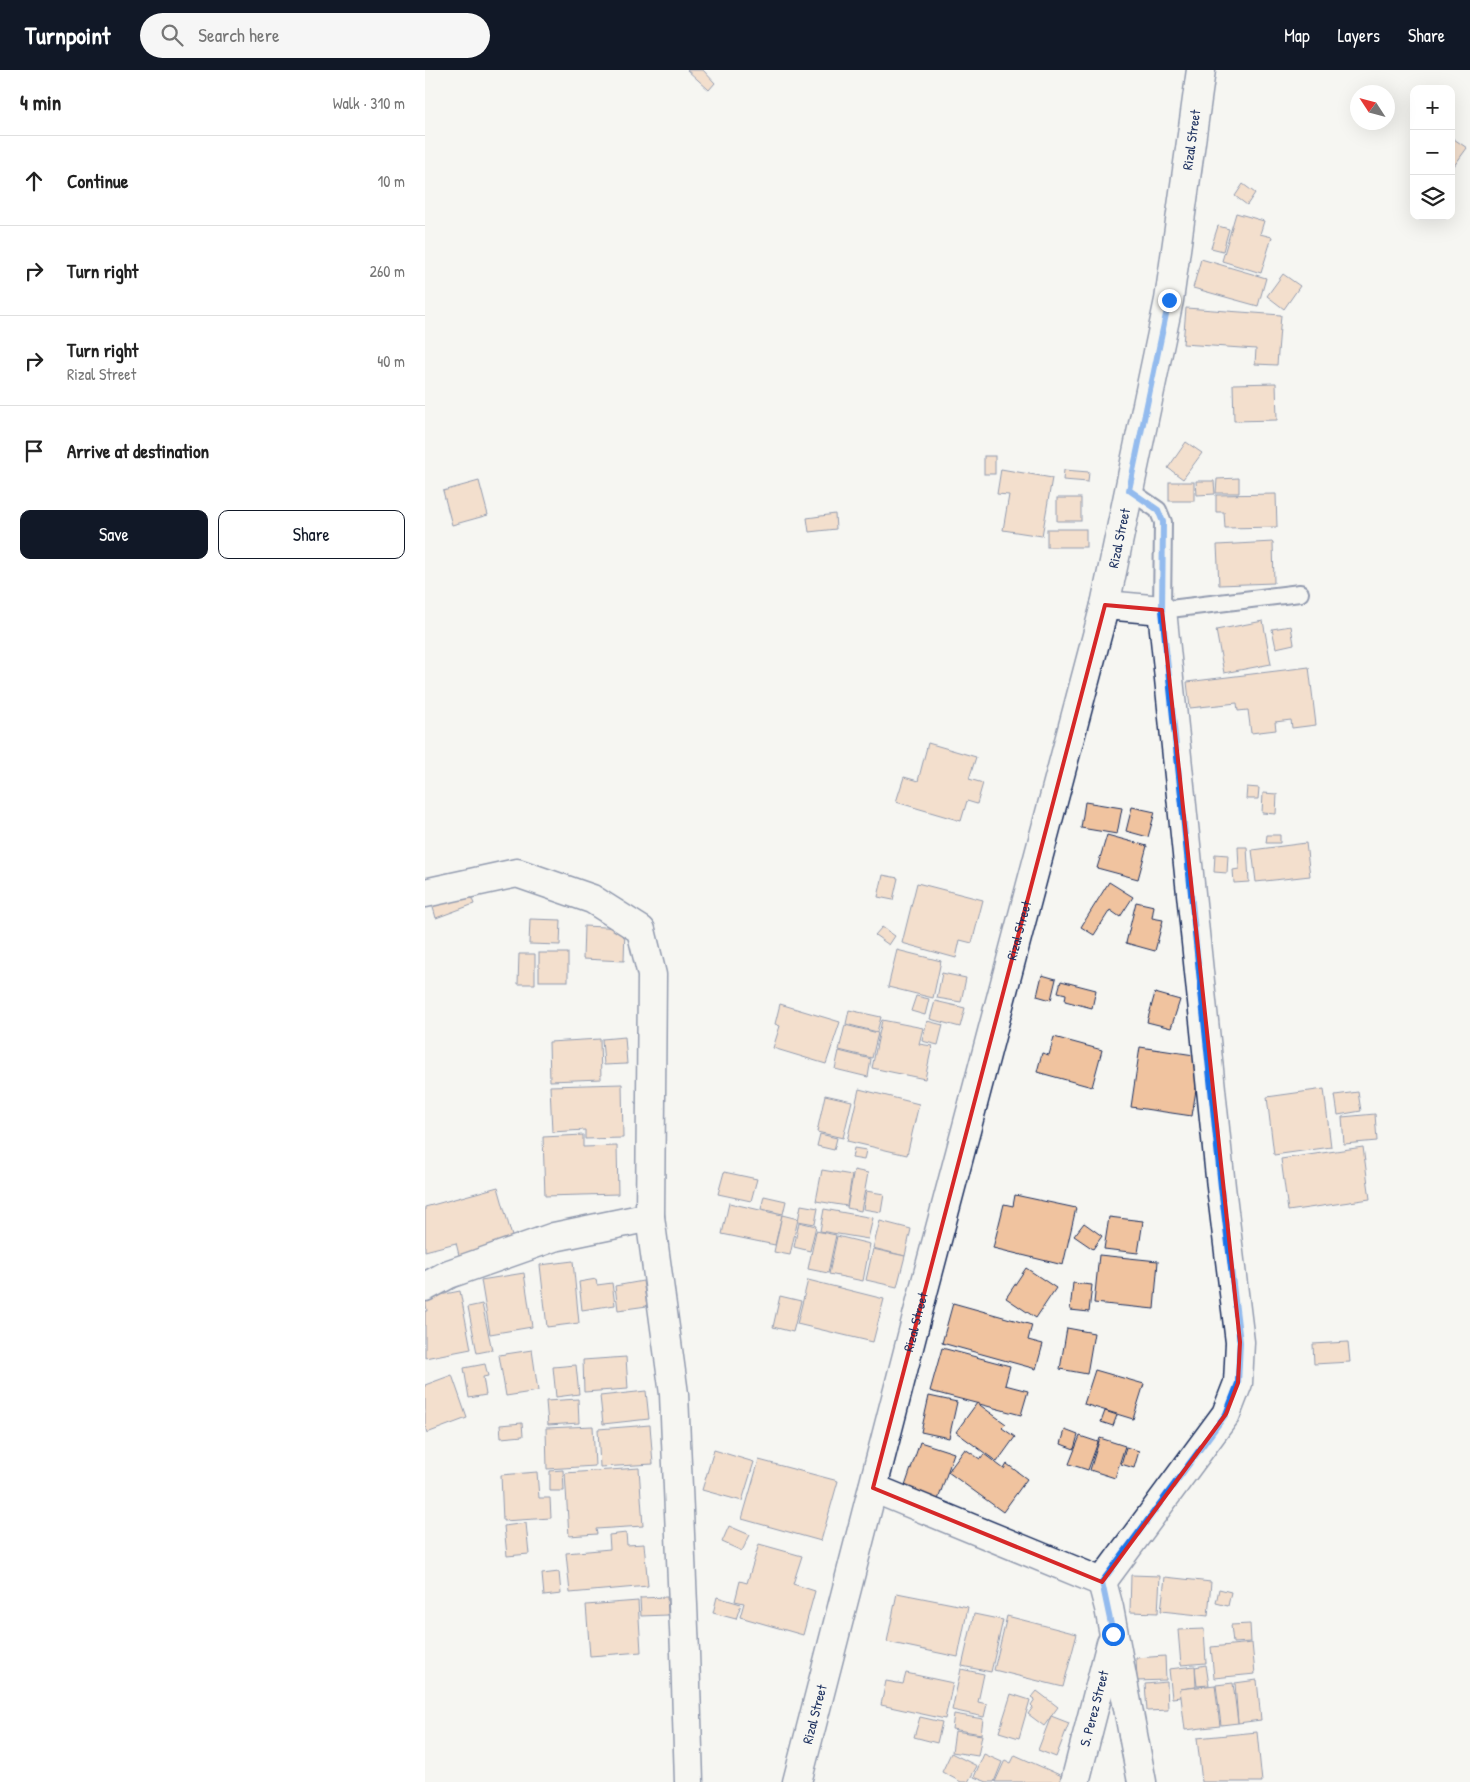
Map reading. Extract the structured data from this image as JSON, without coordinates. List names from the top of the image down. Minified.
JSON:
{"streets":{"street":["Rizal Street","S. Perez Street"]},"north":"top left","page":{"header":"Turnpoint","search":"Search here","nav":["Map","Layers","Share"],"heading":["4 min","Walk · 310 m"],"map_buttons":["+","−"],"list":[["Continue","10 m"],["Turn right","260 m"],["Turn right","Rizal Street","40 m"],"Arrive at destination"],"buttons":["Save","Share"]}}
